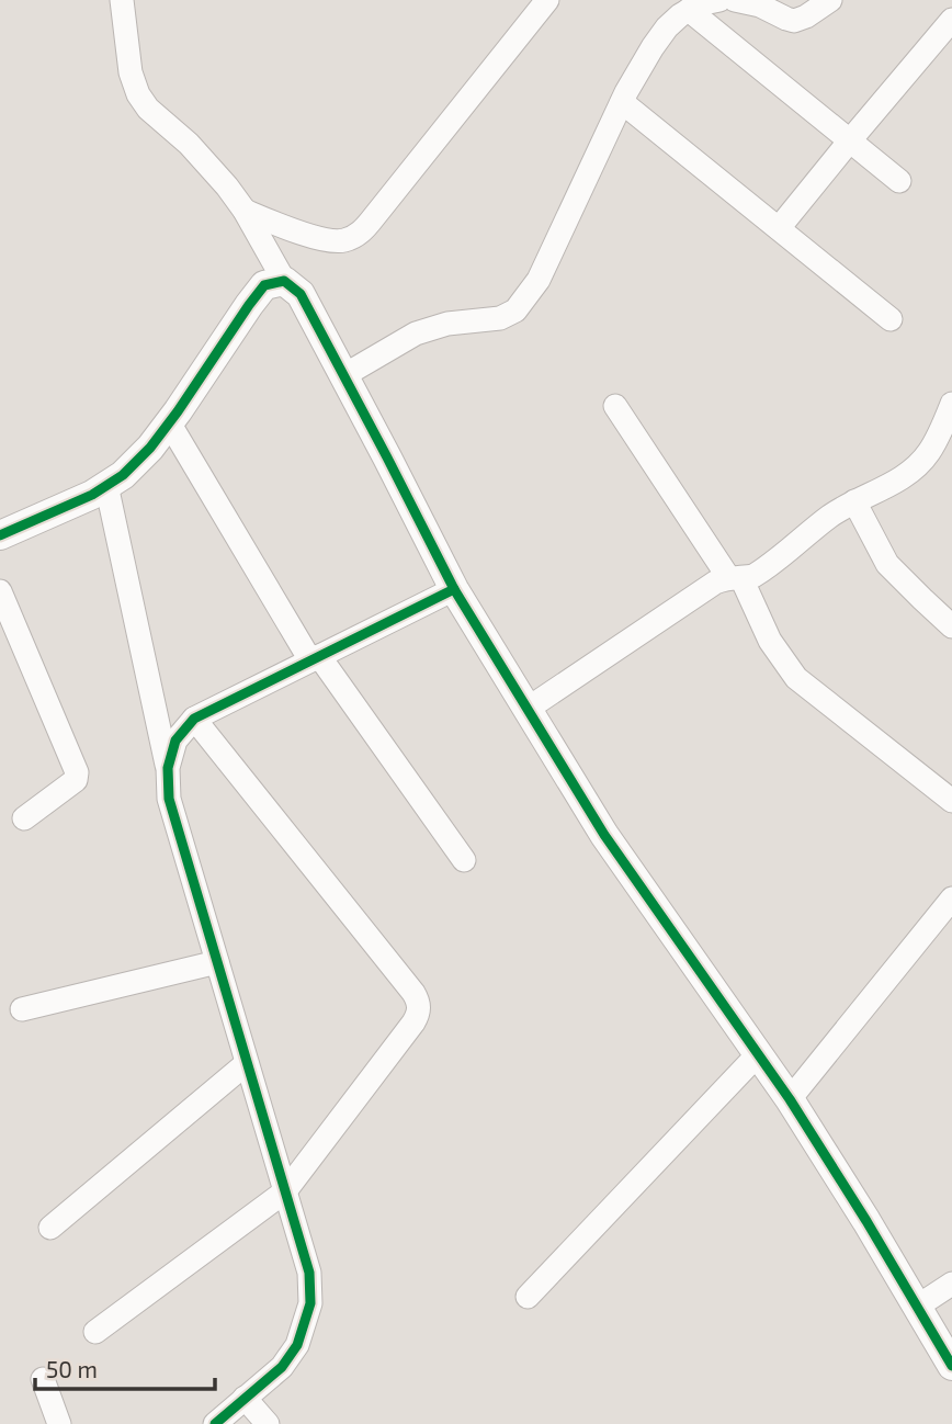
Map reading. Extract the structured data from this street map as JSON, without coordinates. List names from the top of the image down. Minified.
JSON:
{"scale_bar":"50 m"}
